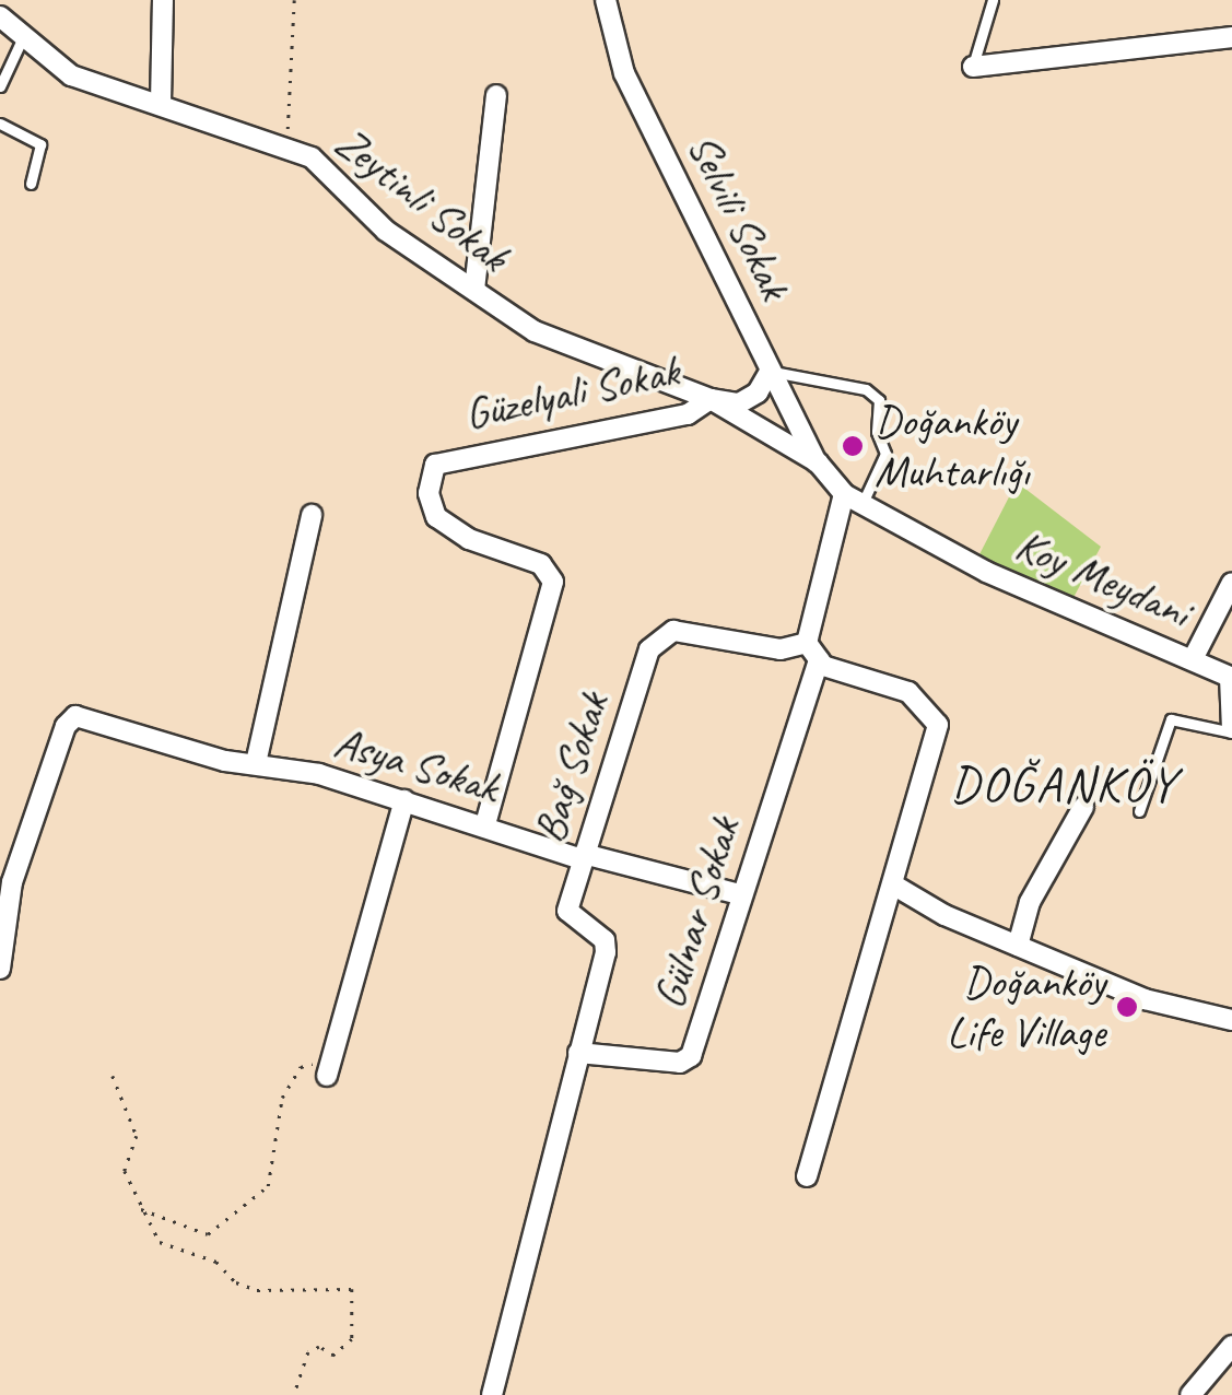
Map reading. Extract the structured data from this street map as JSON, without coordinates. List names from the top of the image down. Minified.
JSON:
{"streets":{"street":["Zeytinli Sokak","Selvili Sokak","Güzelyali Sokak","Koy Meydani","Asya Sokak","Bağ Sokak","Gülnar Sokak"]},"crossings":[["Zeytinli Sokak","Selvili Sokak"],["Zeytinli Sokak","Güzelyali Sokak"],["Zeytinli Sokak","Koy Meydani"],["Zeytinli Sokak","Gülnar Sokak"],["Güzelyali Sokak","Asya Sokak"],["Koy Meydani","Gülnar Sokak"],["Asya Sokak","Bağ Sokak"],["Asya Sokak","Gülnar Sokak"],["Bağ Sokak","Gülnar Sokak"]],"districts":["DOĞANKÖY"],"places":["Doğanköy Muhtarlığı","Doğanköy Life Village"]}
